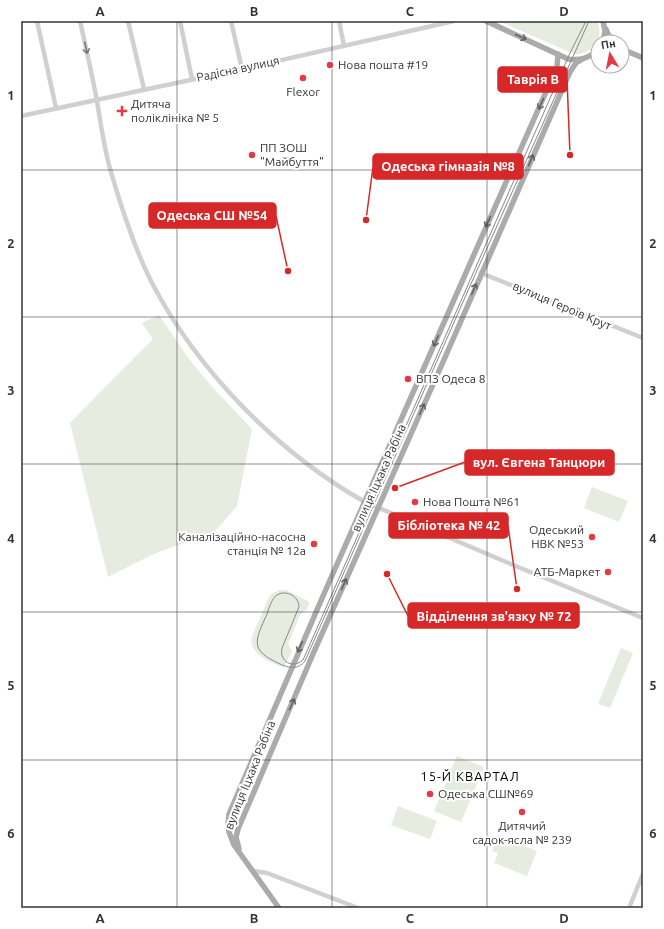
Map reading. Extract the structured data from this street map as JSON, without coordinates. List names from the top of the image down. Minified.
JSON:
{"streets":{"main road":["вулиця Іцхака Рабіна"],"street":["Радісна вулиця","вулиця Героїв Крут"]},"crossings":[["вулиця Героїв Крут","вулиця Іцхака Рабіна"]],"districts":["15-Й КВАРТАЛ"],"places":{"other":["Нова пошта #19","Flexor","ПП ЗОШ \"Майбуття\"","Таврія В","Одеська гімназія №8","Одеська СШ №54","ВПЗ Одеса 8","вул. Євгена Танцюри","Нова Пошта №61","Одеський НВК №53","Каналізаційно-насосна станція № 12а","АТБ-Маркет","Відділення зв'язку № 72","Бібліотека № 42","Одеська СШ№69","Дитячий садок-ясла № 239"],"health":["Дитяча поліклініка № 5"]},"north":"top","grid":{"columns":["A","B","C","D"],"rows":["1","2","3","4","5","6"]}}
